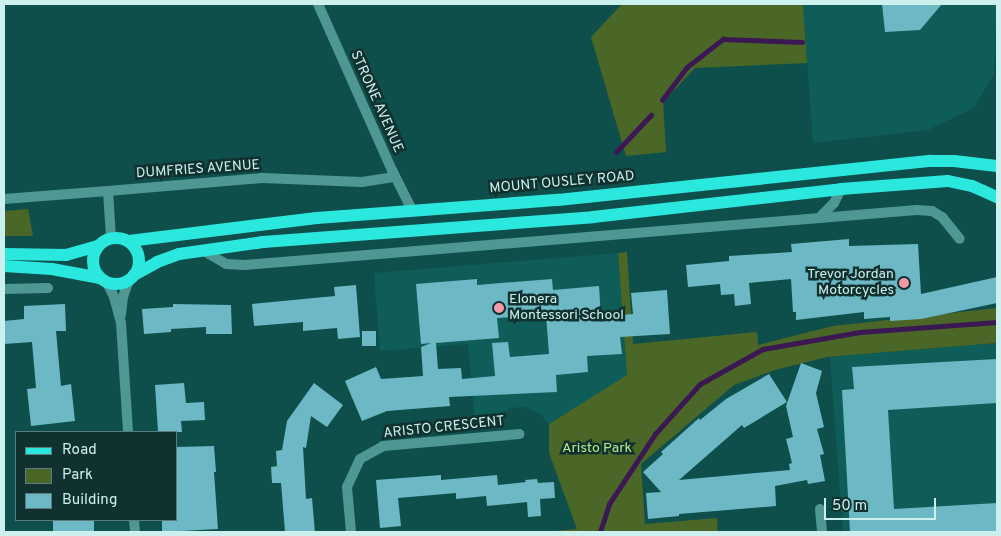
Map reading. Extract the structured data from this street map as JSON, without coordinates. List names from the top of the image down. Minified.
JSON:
{"streets":{"main road":["MOUNT OUSLEY ROAD"],"street":["STRONE AVENUE","DUMFRIES AVENUE","ARISTO CRESCENT"]},"crossings":[["STRONE AVENUE","DUMFRIES AVENUE"],["STRONE AVENUE","MOUNT OUSLEY ROAD"]],"parks":["Aristo Park"],"places":["Trevor Jordan Motorcycles","Elonera Montessori School"],"legend":["Road","Park","Building"],"scale_bar":"50 m"}
